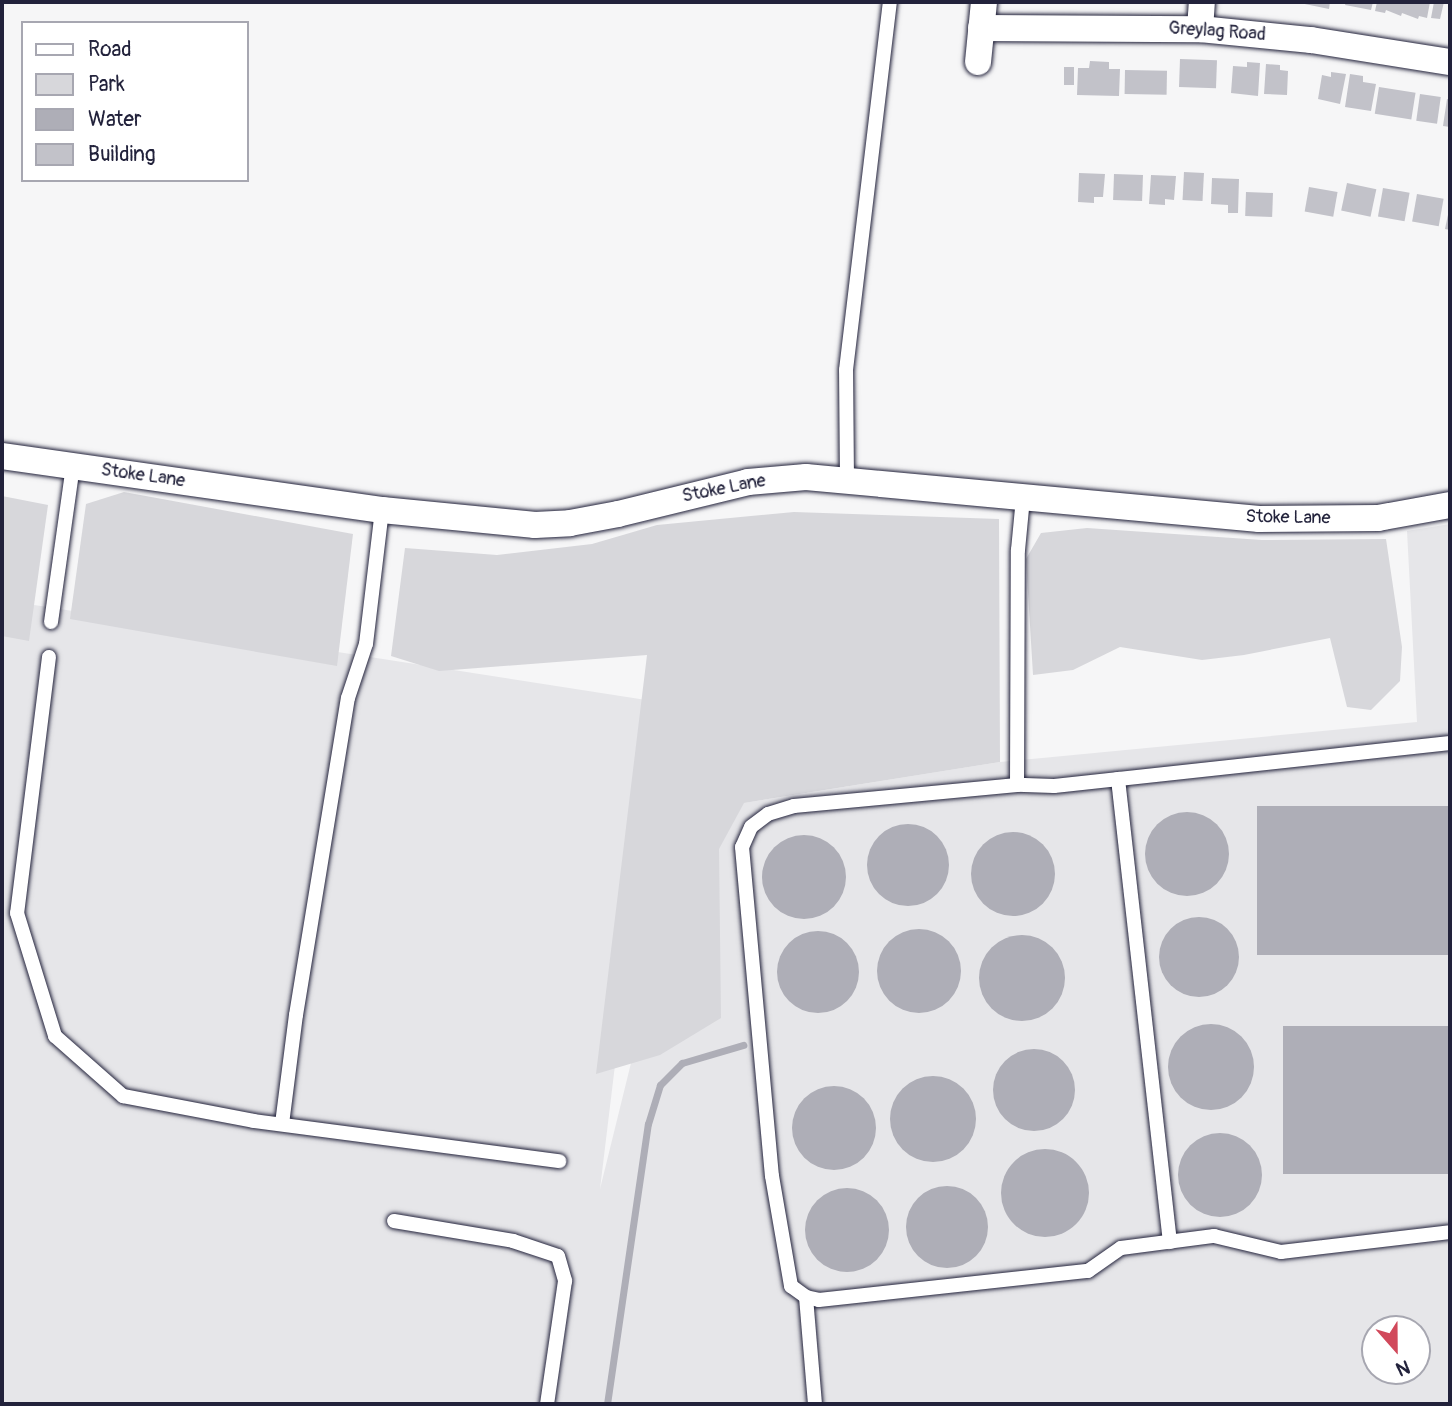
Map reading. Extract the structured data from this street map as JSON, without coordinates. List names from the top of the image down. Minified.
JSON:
{"streets":{"street":["Greylag Road","Stoke Lane"]},"legend":["Road","Park","Water","Building"],"north":"bottom"}
